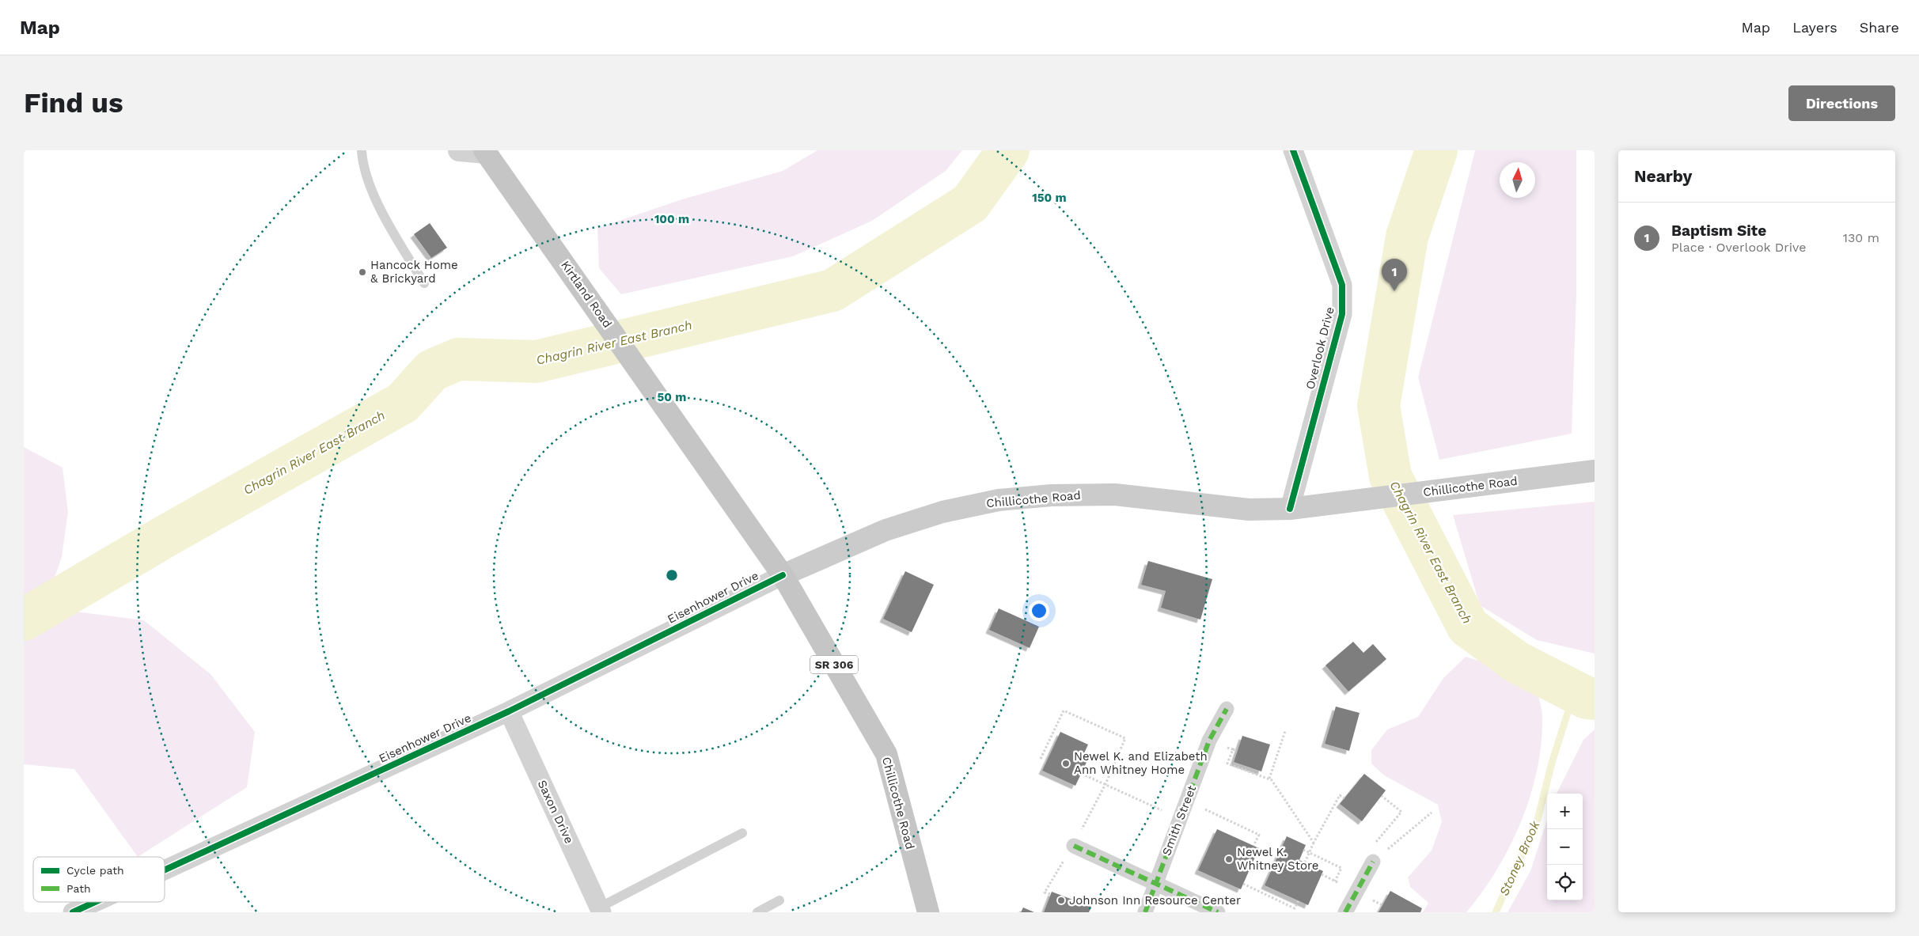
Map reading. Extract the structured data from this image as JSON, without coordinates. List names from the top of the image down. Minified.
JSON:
{"streets":{"main road":["Kirtland Road","Chillicothe Road","SR 306"],"street":["Overlook Drive","Eisenhower Drive","Saxon Drive","Smith Street"]},"crossings":[["Kirtland Road","Chillicothe Road"],["Kirtland Road","Eisenhower Drive"],["Overlook Drive","Chillicothe Road"],["Chillicothe Road","Eisenhower Drive"],["Eisenhower Drive","Saxon Drive"]],"water":["Chagrin River East Branch","Stoney Brook"],"places":["Hancock Home & Brickyard","Newel K. and Elizabeth Ann Whitney Home","Newel K. Whitney Store","Johnson Inn Resource Center"],"legend":["Cycle path","Path"],"north":"top","page":{"header":"Map","nav":["Map","Layers","Share"],"buttons":"Directions","title":"Find us","heading":"Nearby","list":[{"mark":"1","name":"Baptism Site","note":"Place · Overlook Drive","value":"130 m"}],"pins":"1","map_buttons":["+","−"]},"rings":["150 m","100 m","50 m"]}
